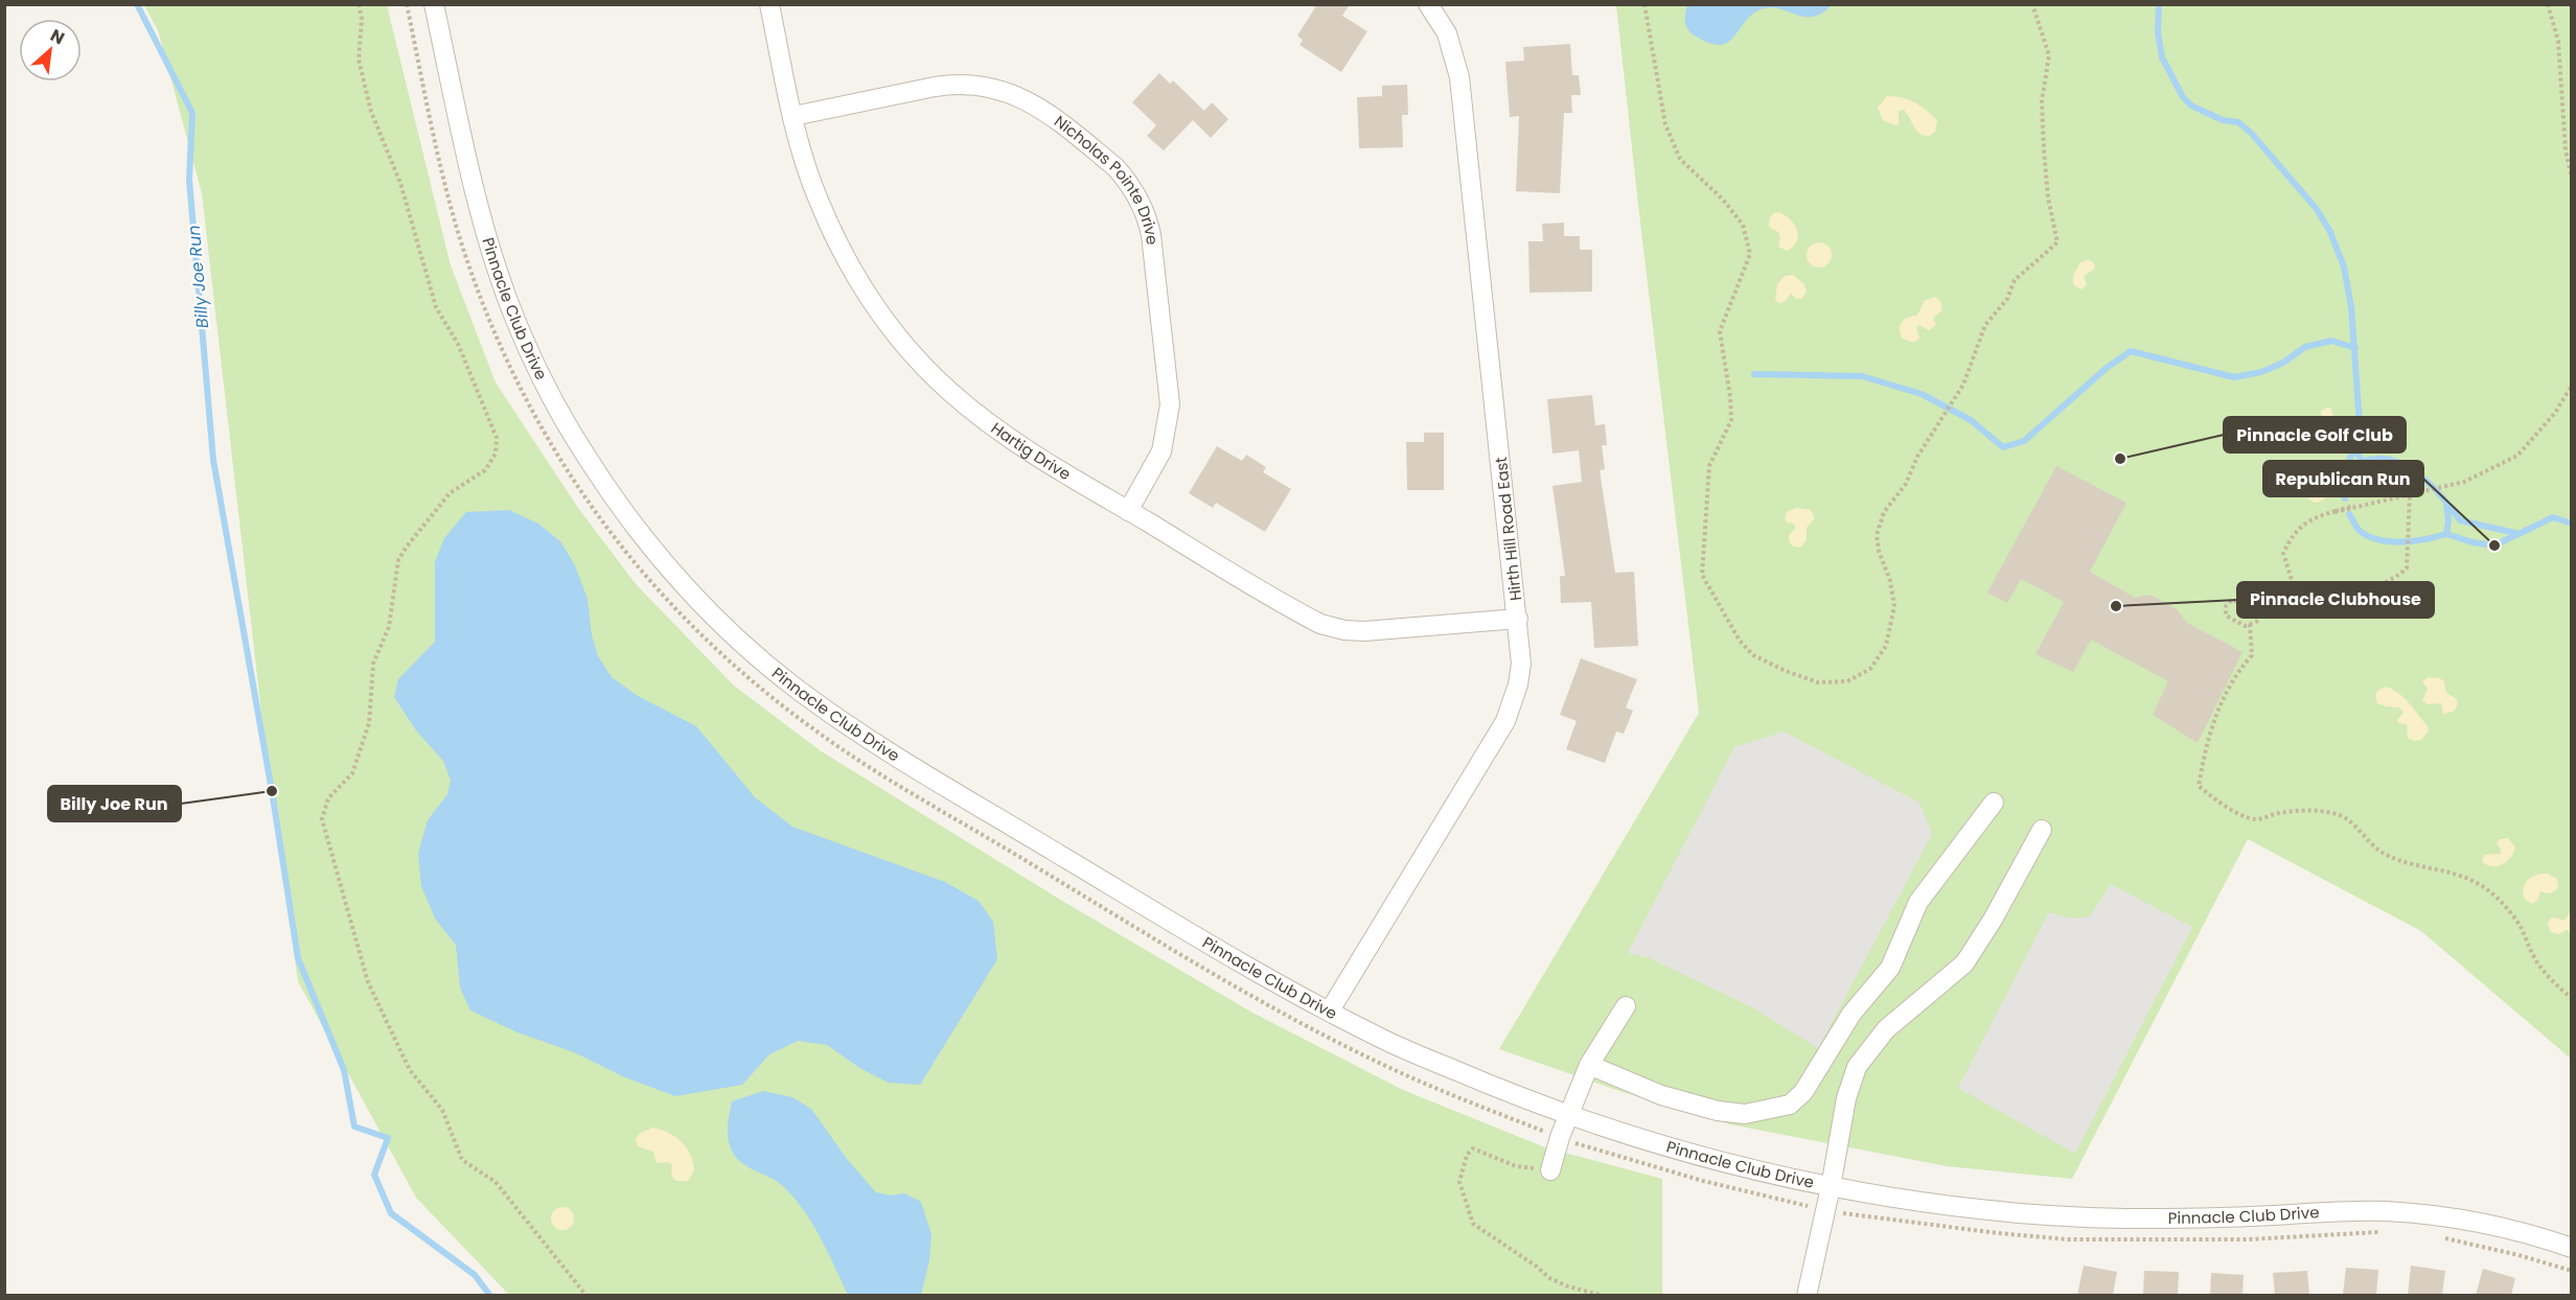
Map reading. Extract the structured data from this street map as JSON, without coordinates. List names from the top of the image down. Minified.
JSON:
{"streets":{"street":["Nicholas Pointe Drive","Pinnacle Club Drive","Hartig Drive","Hirth Hill Road East"]},"crossings":[["Nicholas Pointe Drive","Hartig Drive"],["Pinnacle Club Drive","Hirth Hill Road East"],["Hartig Drive","Hirth Hill Road East"]],"water":["Billy Joe Run"],"places":["Pinnacle Golf Club","Republican Run","Pinnacle Clubhouse","Billy Joe Run"],"north":"top right"}
